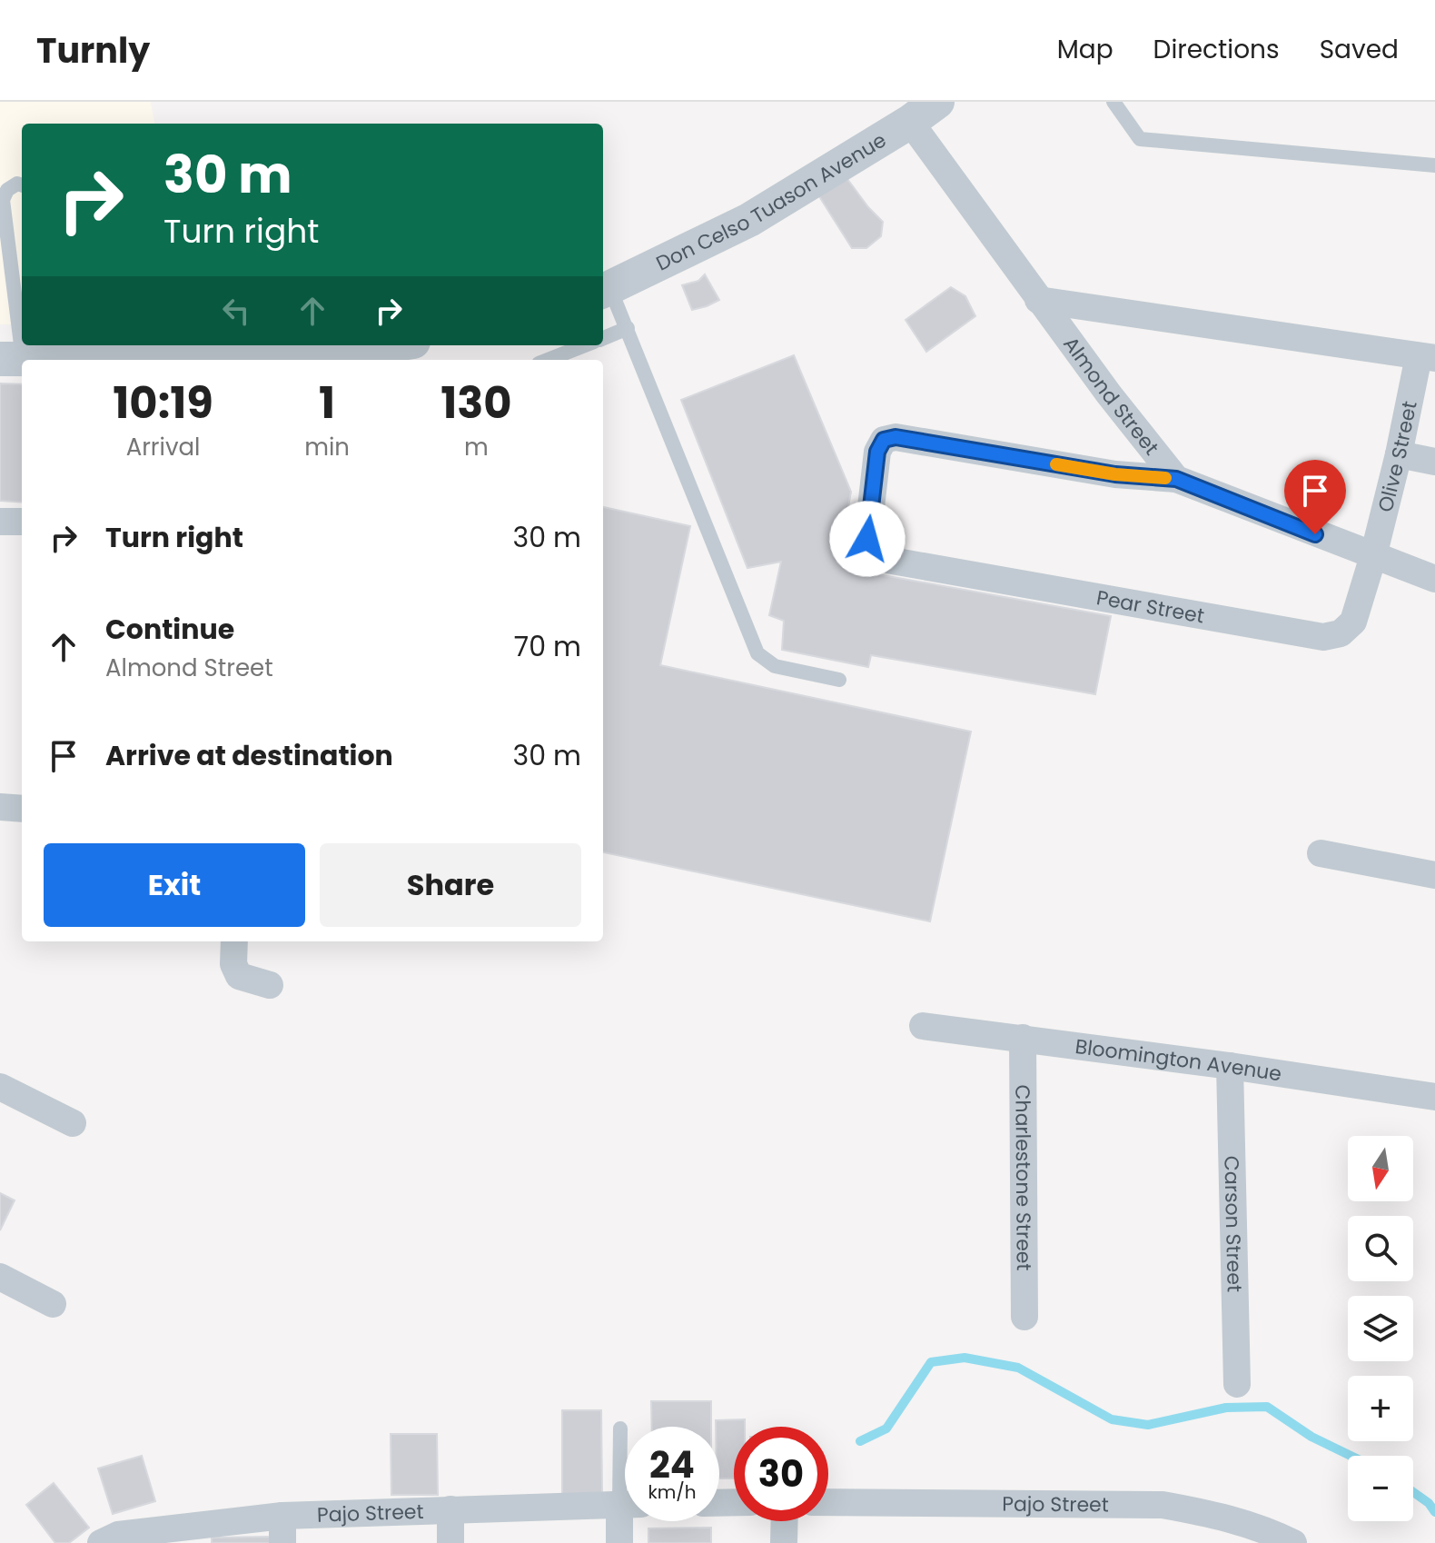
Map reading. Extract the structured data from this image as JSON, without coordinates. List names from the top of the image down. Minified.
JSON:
{"streets":{"street":["Don Celso Tuason Avenue","Almond Street","Olive Street","Pear Street","Bloomington Avenue","Charlestone Street","Carson Street","Pajo Street"]},"crossings":[["Don Celso Tuason Avenue","Almond Street"],["Almond Street","Pear Street"],["Olive Street","Pear Street"],["Bloomington Avenue","Charlestone Street"],["Bloomington Avenue","Carson Street"]],"north":"bottom","page":{"header":"Turnly","nav":["Map","Directions","Saved"],"turn":["30 m","Turn right"],"eta":["10:19","Arrival","1","min","130","m"],"list":[{"name":"Turn right","value":"30 m"},{"name":"Continue","note":"Almond Street","value":"70 m"},{"name":"Arrive at destination","value":"30 m"}],"buttons":["Exit","Share"],"map_buttons":["+","−"],"speed":"24 km/h","limit":"30"}}
